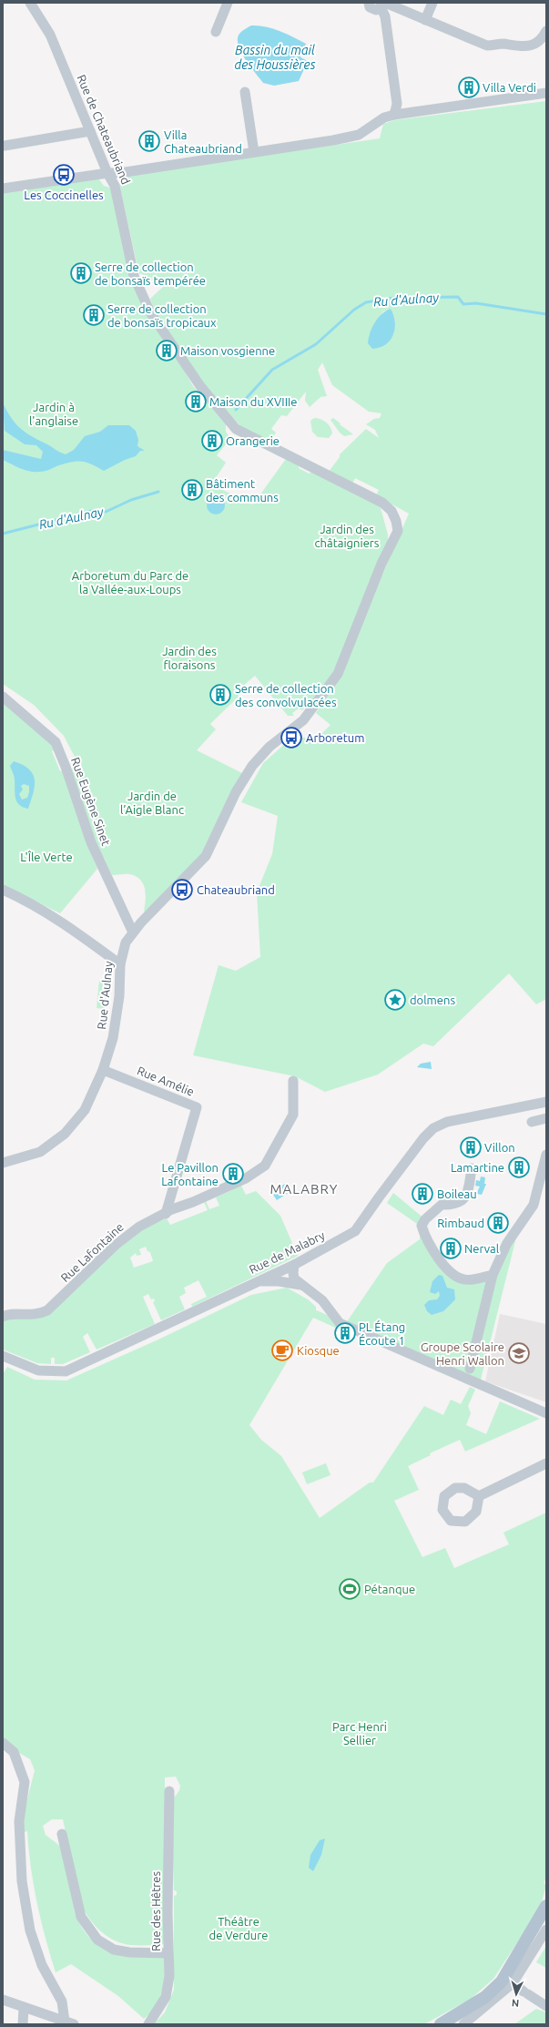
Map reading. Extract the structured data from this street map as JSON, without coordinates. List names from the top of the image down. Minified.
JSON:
{"streets":{"street":["Rue de Chateaubriand","Rue Eugène Sinet","Rue d'Aulnay","Rue Amélie","Rue Lafontaine","Rue de Malabry","Rue des Hêtres"]},"crossings":[["Rue de Chateaubriand","Rue Eugène Sinet"],["Rue de Chateaubriand","Rue d'Aulnay"],["Rue Eugène Sinet","Rue d'Aulnay"],["Rue d'Aulnay","Rue Amélie"],["Rue Amélie","Rue Lafontaine"]],"districts":["MALABRY"],"water":["Bassin du mail des Houssières","Ru d'Aulnay"],"parks":["Jardin à l'anglaise","Jardin des châtaigniers","Arboretum du Parc de la Vallée-aux-Loups","Jardin des floraisons","Jardin de l’Aigle Blanc","L'Île Verte","Parc Henri Sellier","Théâtre de Verdure"],"places":{"building":["Villa Verdi","Villa Chateaubriand","Serre de collection de bonsaïs tempérée","Serre de collection de bonsaïs tropicaux","Maison vosgienne","Maison du XVIIIe","Orangerie","Bâtiment des communs","Serre de collection des convolvulacées","Villon","Lamartine","Le Pavillon Lafontaine","Boileau","Rimbaud","Nerval","PL Étang Écoute 1"],"bus stop":["Les Coccinelles","Arboretum","Chateaubriand"],"place":["dolmens"],"cafe":["Kiosque"],"school or university":["Groupe Scolaire Henri Wallon"],"sports":["Pétanque"]},"north":"bottom"}
